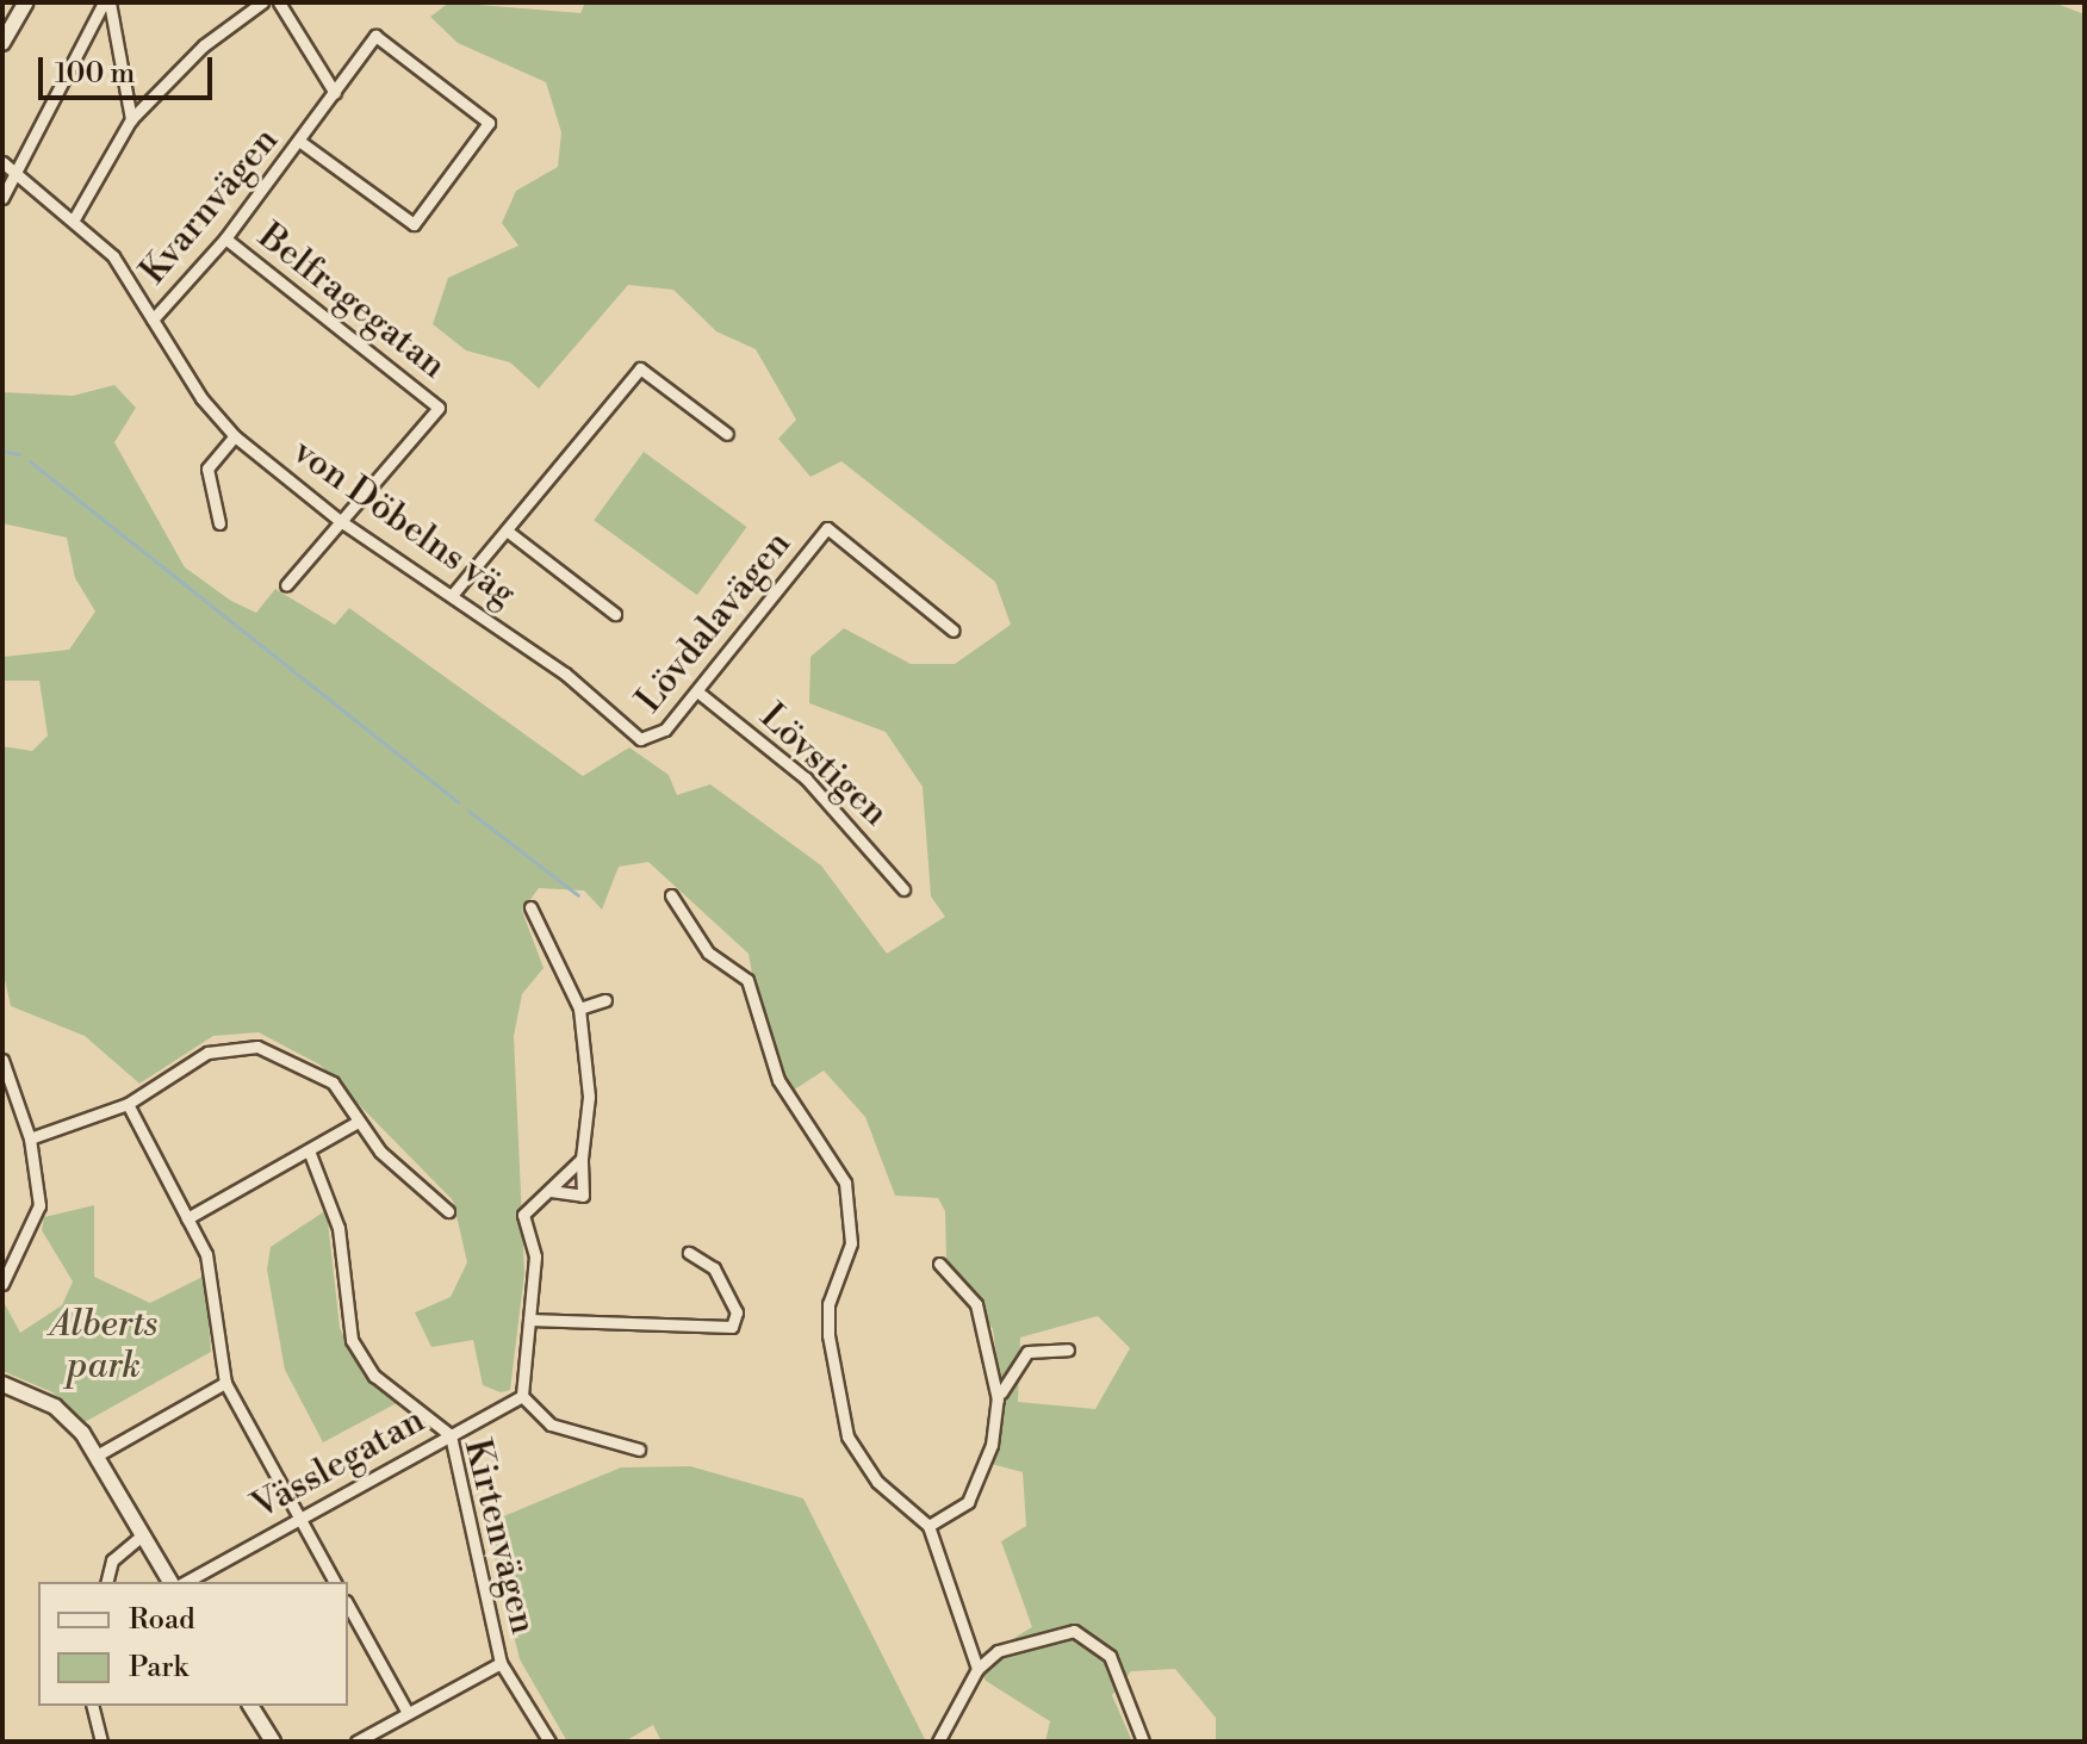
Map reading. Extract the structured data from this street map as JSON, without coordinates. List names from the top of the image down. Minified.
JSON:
{"streets":{"street":["Kvarnvägen","Belfragegatan","von Döbelns väg","Lövdalavägen","Lövstigen","Vässlegatan","Kirtenvägen"]},"crossings":[["Kvarnvägen","Belfragegatan"],["Kvarnvägen","von Döbelns väg"],["Belfragegatan","von Döbelns väg"],["von Döbelns väg","Lövdalavägen"],["Lövdalavägen","Lövstigen"],["Vässlegatan","Kirtenvägen"]],"parks":["Alberts park"],"legend":["Road","Park"],"scale_bar":"100 m"}
